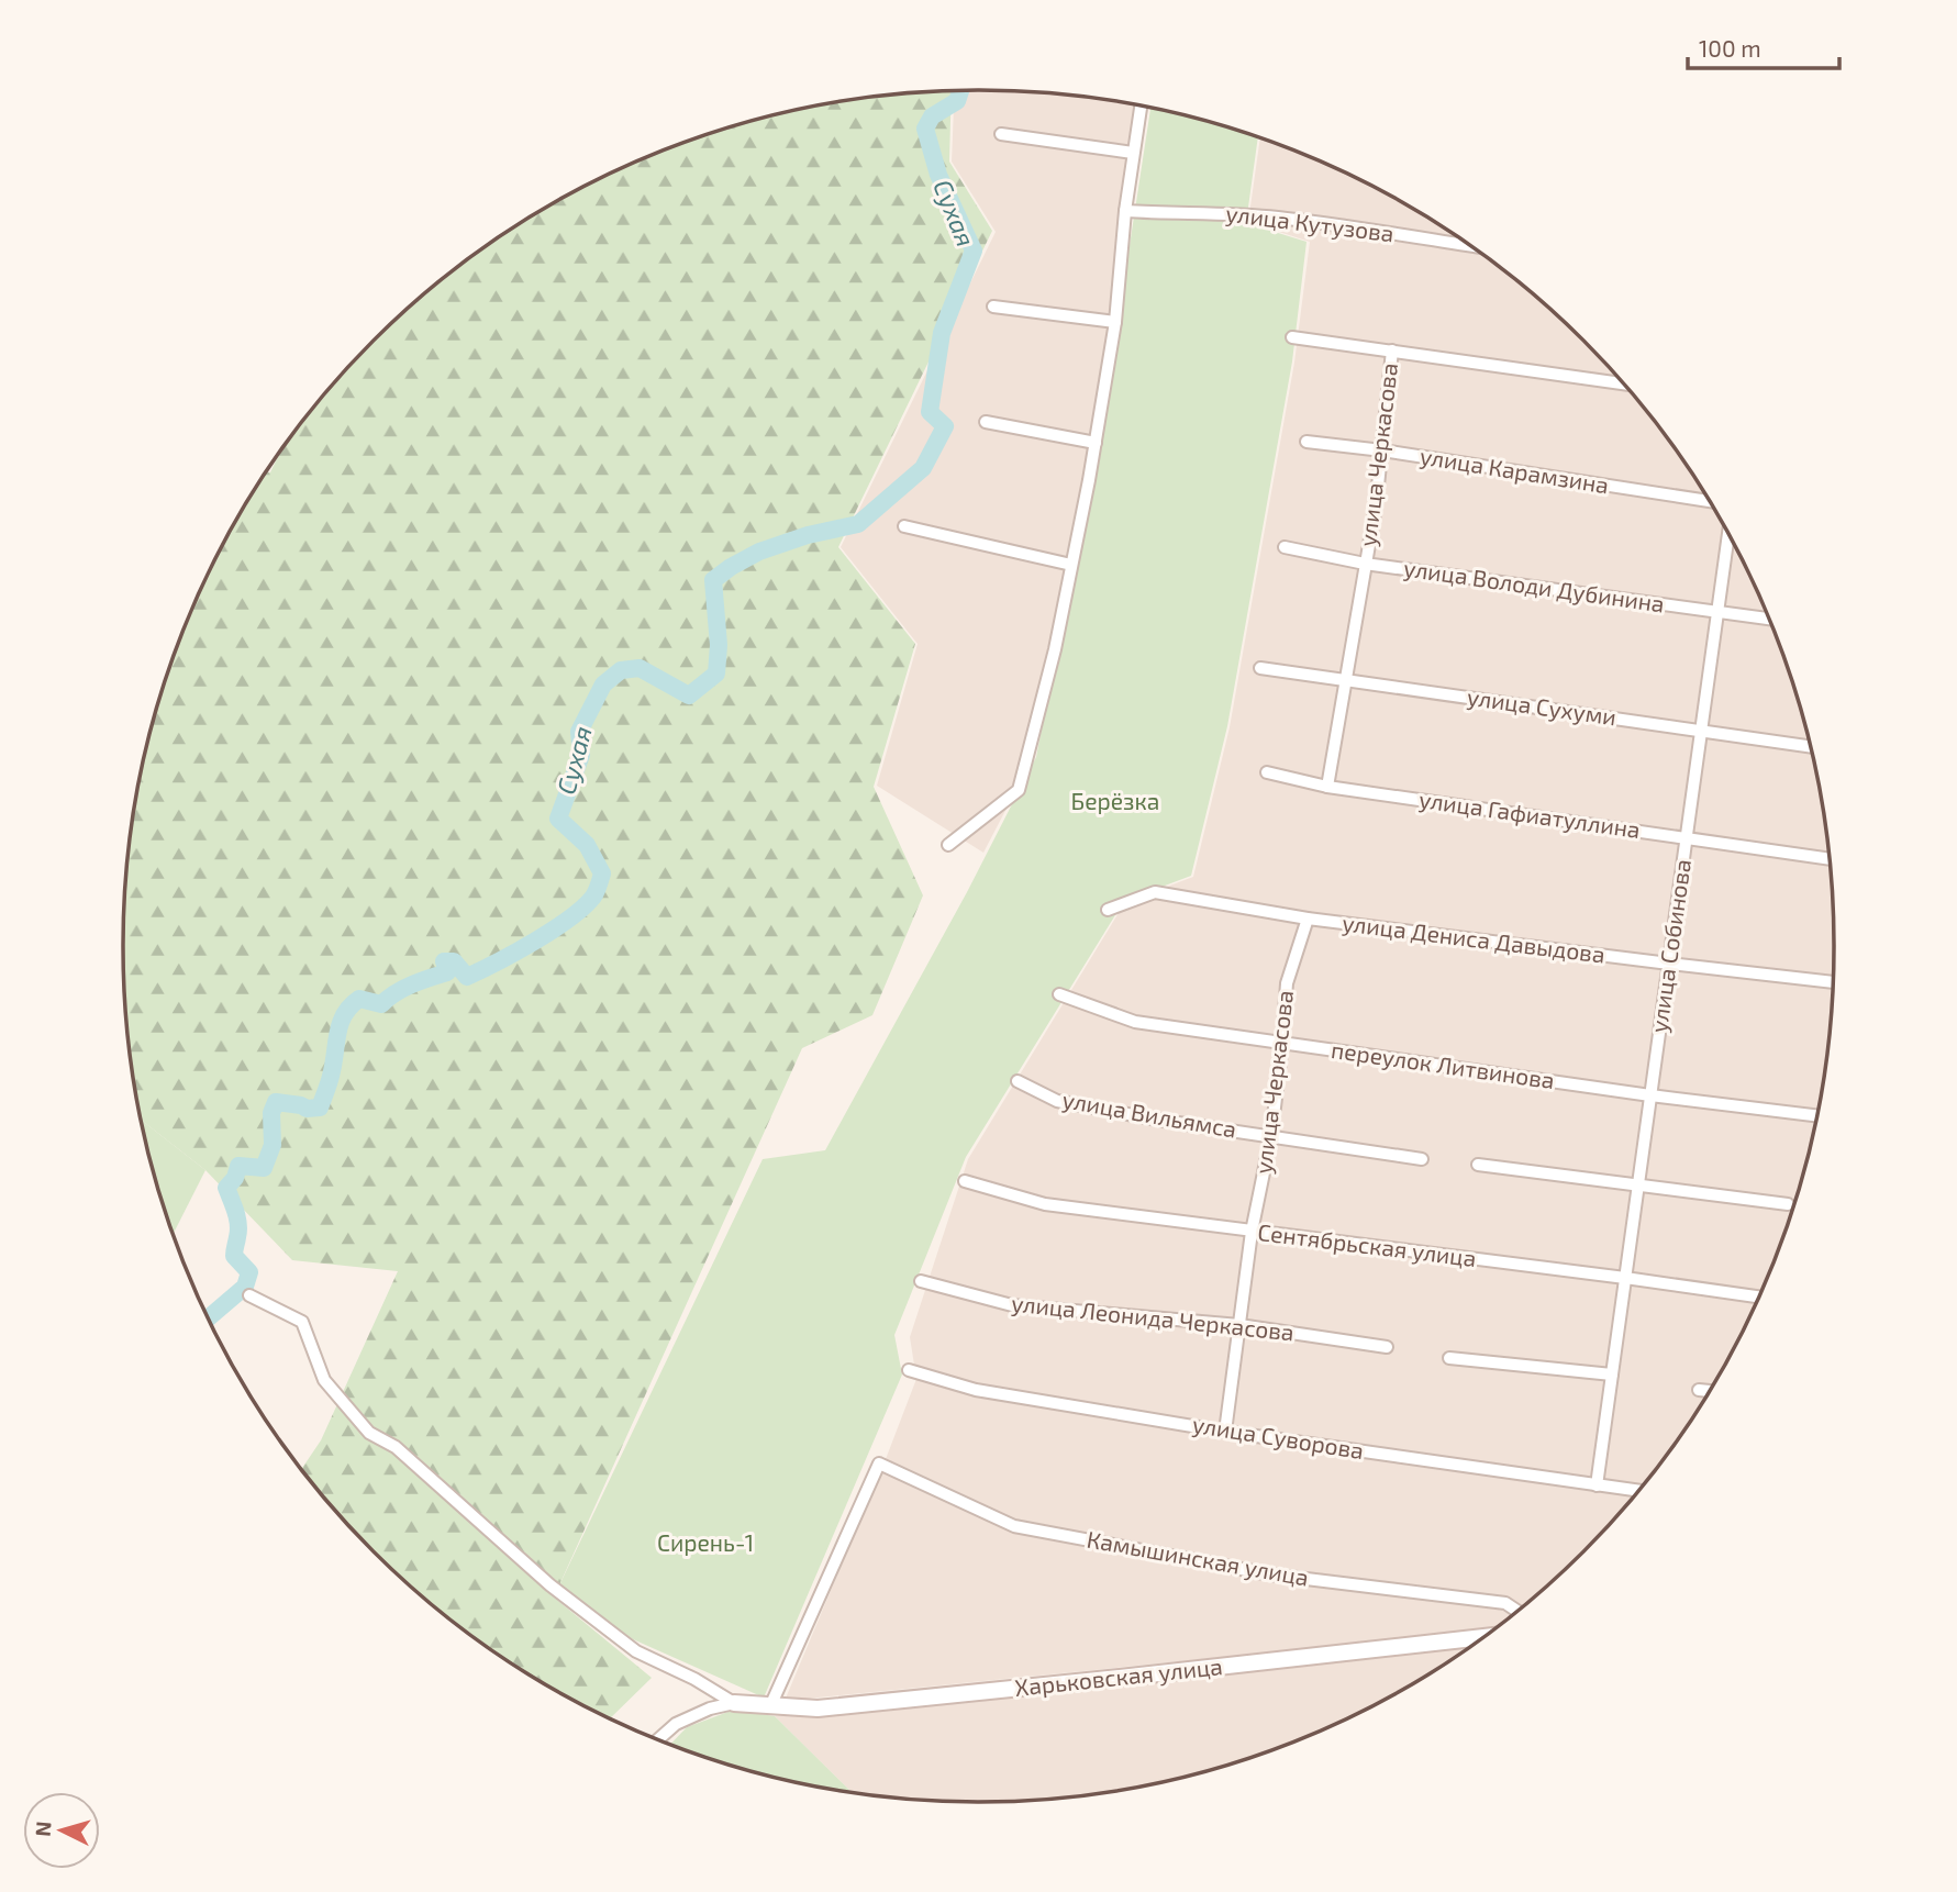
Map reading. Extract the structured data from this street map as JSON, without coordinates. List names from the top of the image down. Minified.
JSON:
{"streets":{"street":["улица Кутузова","улица Черкасова","улица Карамзина","улица Володи Дубинина","улица Сухуми","улица Гафиатуллина","улица Дениса Давыдова","улица Собинова","переулок Литвинова","улица Вильямса","Сентябрьская улица","улица Леонида Черкасова","улица Суворова","Камышинская улица","Харьковская улица"]},"crossings":[["улица Черкасова","улица Карамзина"],["улица Черкасова","улица Володи Дубинина"],["улица Черкасова","улица Сухуми"],["улица Черкасова","улица Гафиатуллина"],["улица Черкасова","улица Дениса Давыдова"],["улица Черкасова","переулок Литвинова"],["улица Черкасова","улица Вильямса"],["улица Черкасова","Сентябрьская улица"],["улица Черкасова","улица Леонида Черкасова"],["улица Черкасова","улица Суворова"],["улица Володи Дубинина","улица Собинова"],["улица Сухуми","улица Собинова"],["улица Гафиатуллина","улица Собинова"],["улица Дениса Давыдова","улица Собинова"],["улица Собинова","переулок Литвинова"],["улица Собинова","Сентябрьская улица"],["улица Собинова","улица Суворова"],["Камышинская улица","Харьковская улица"]],"water":["Сухая"],"parks":["Берёзка","Сирень-1"],"scale_bar":"100 m","north":"left"}
